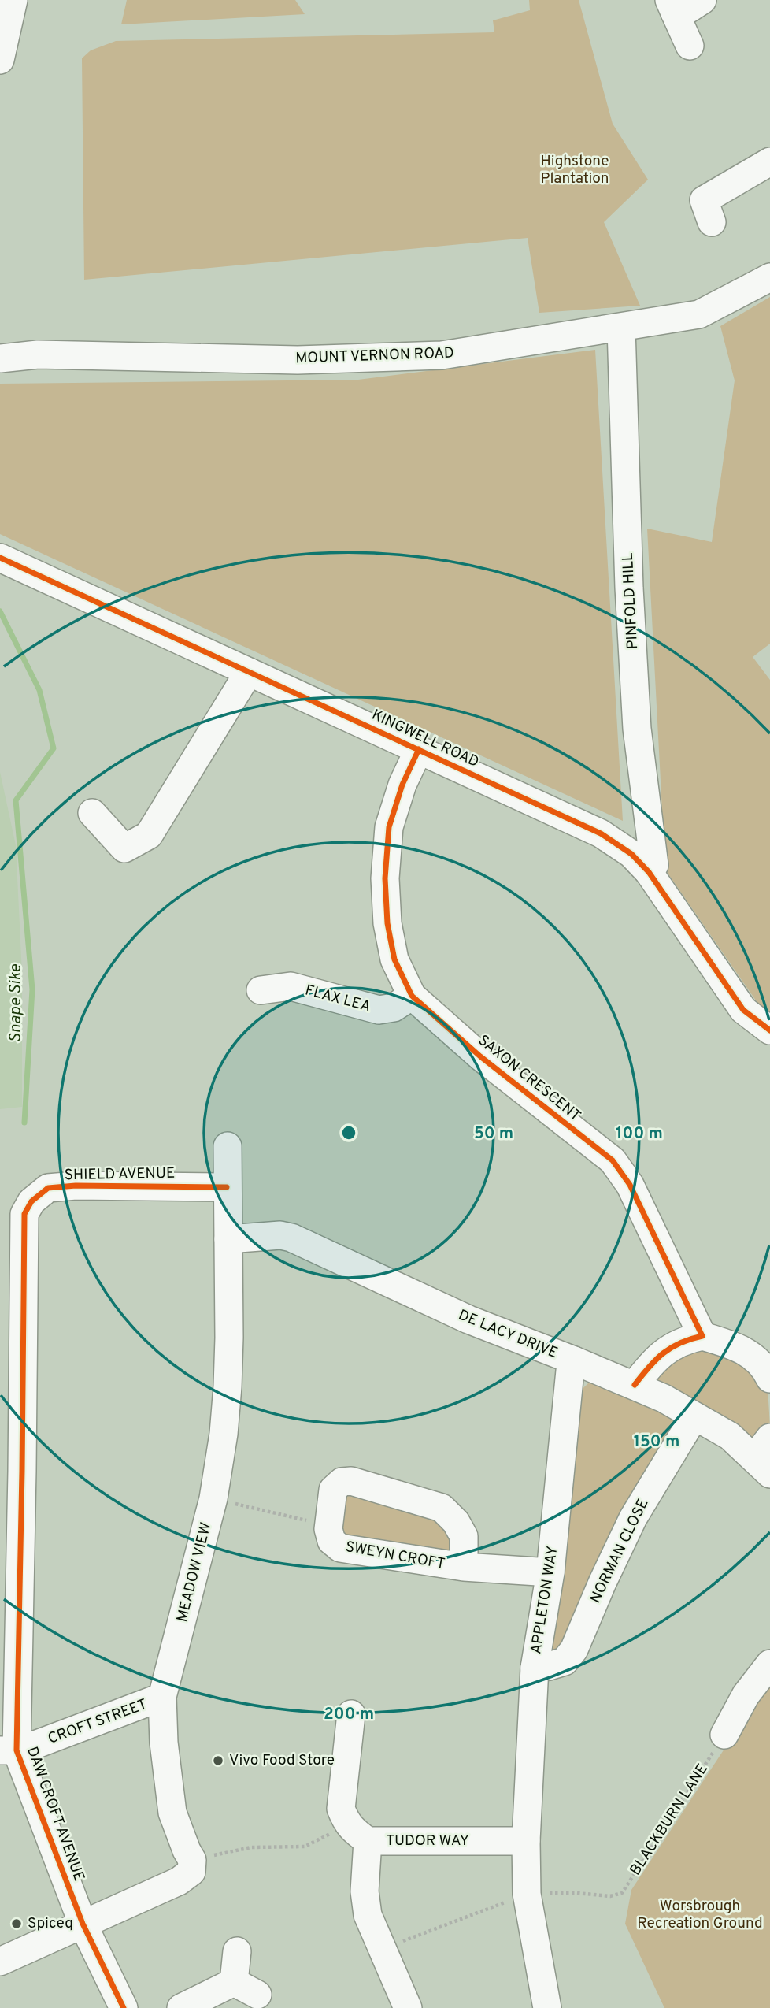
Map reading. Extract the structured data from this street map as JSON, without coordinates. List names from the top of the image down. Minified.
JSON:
{"streets":{"street":["MOUNT VERNON ROAD","PINFOLD HILL","KINGWELL ROAD","FLAX LEA","SAXON CRESCENT","SHIELD AVENUE","DE LACY DRIVE","NORMAN CLOSE","SWEYN CROFT","MEADOW VIEW","APPLETON WAY","CROFT STREET","DAW CROFT AVENUE","TUDOR WAY"],"path":["BLACKBURN LANE"]},"crossings":[["MOUNT VERNON ROAD","PINFOLD HILL"],["PINFOLD HILL","KINGWELL ROAD"],["KINGWELL ROAD","SAXON CRESCENT"],["FLAX LEA","SAXON CRESCENT"],["SHIELD AVENUE","MEADOW VIEW"],["SHIELD AVENUE","DAW CROFT AVENUE"],["DE LACY DRIVE","NORMAN CLOSE"],["DE LACY DRIVE","MEADOW VIEW"],["DE LACY DRIVE","APPLETON WAY"],["NORMAN CLOSE","APPLETON WAY"],["SWEYN CROFT","APPLETON WAY"],["MEADOW VIEW","CROFT STREET"],["APPLETON WAY","BLACKBURN LANE"],["APPLETON WAY","TUDOR WAY"],["CROFT STREET","DAW CROFT AVENUE"]],"water":["Snape Sike"],"parks":["Highstone Plantation","Worsbrough Recreation Ground"],"places":["Vivo Food Store","Spiceq"],"rings":["50 m","100 m","150 m","200 m"]}
